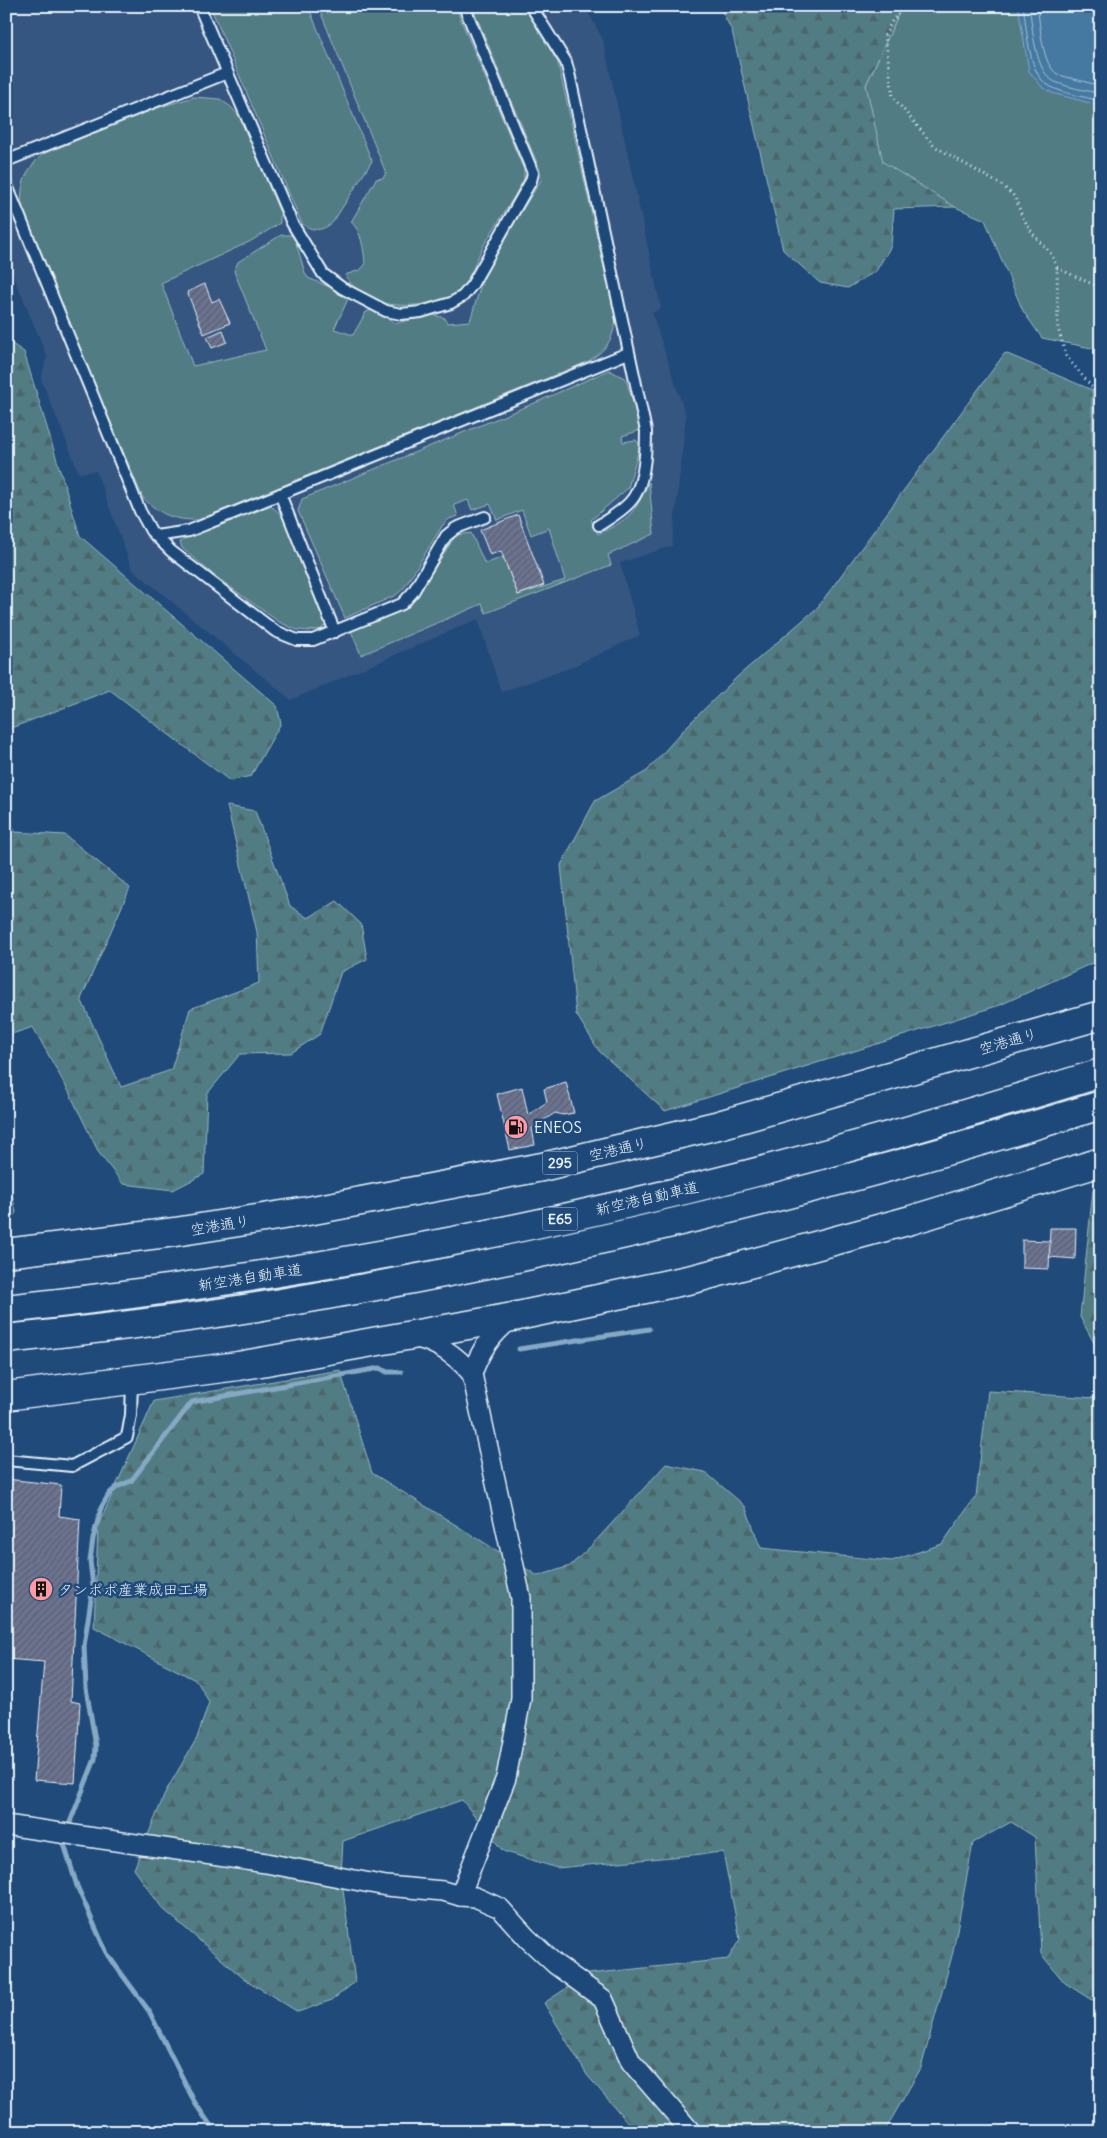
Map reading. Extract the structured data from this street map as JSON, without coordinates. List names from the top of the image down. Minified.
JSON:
{"streets":{"highway":["空港通り","295","新空港自動車道","E65"]},"places":{"fuel station":["ENEOS"],"building":["タンポポ産業成田工場"]}}
